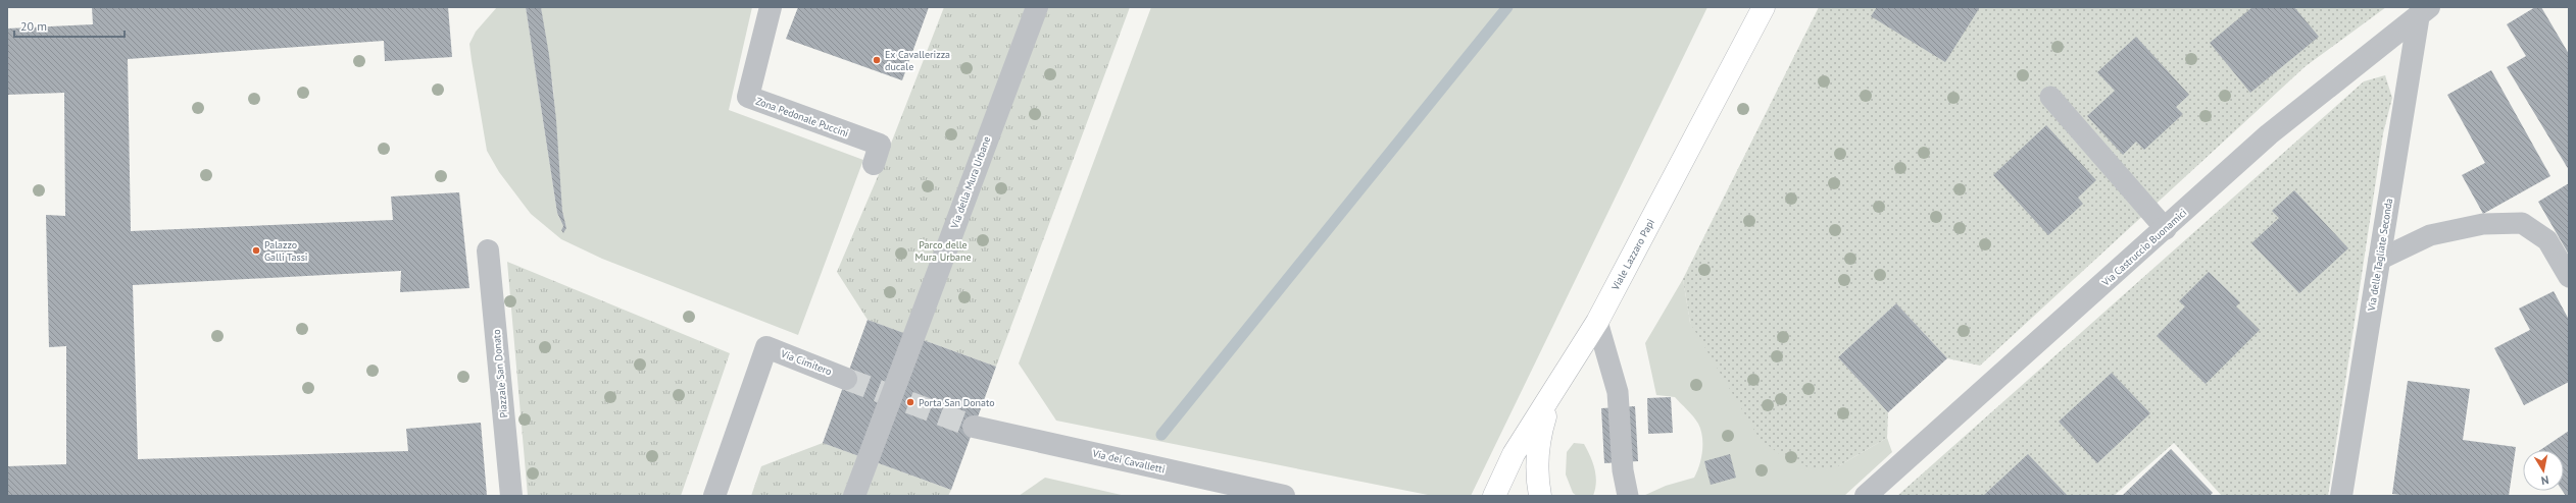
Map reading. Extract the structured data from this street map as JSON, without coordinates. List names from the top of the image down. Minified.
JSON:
{"streets":{"main road":["Viale Lazzaro Papi"],"street":["Zona Pedonale Puccini","Via della Mura Urbane","Via Castruccio Buonamici","Via delle Tagliate Seconda","Via Cimitero","Piazzale San Donato","Via dei Cavalletti"]},"crossings":[["Via Castruccio Buonamici","Via delle Tagliate Seconda"]],"parks":["Parco delle Mura Urbane"],"places":["Ex Cavallerizza ducale","Palazzo Galli Tassi","Porta San Donato"],"scale_bar":"20 m","north":"bottom"}
